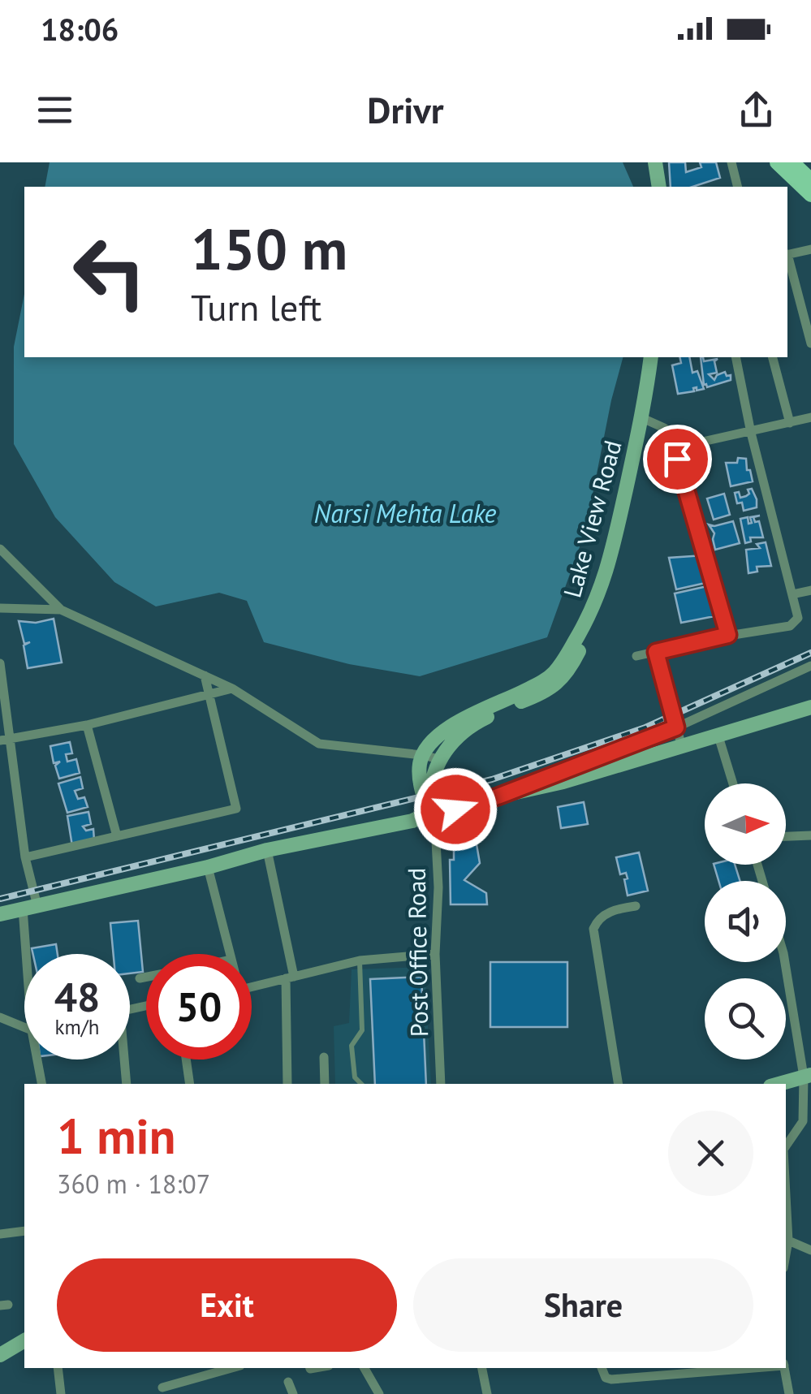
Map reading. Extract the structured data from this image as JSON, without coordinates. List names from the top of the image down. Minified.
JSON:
{"streets":{"main road":["Lake View Road"],"street":["Post Office Road"]},"water":["Narsi Mehta Lake"],"north":"right","page":{"status":"18:06","header":"Drivr","turn":["150 m","Turn left"],"speed":"48 km/h","limit":"50","heading":["1 min","360 m · 18:07"],"buttons":["Exit","Share"]}}
